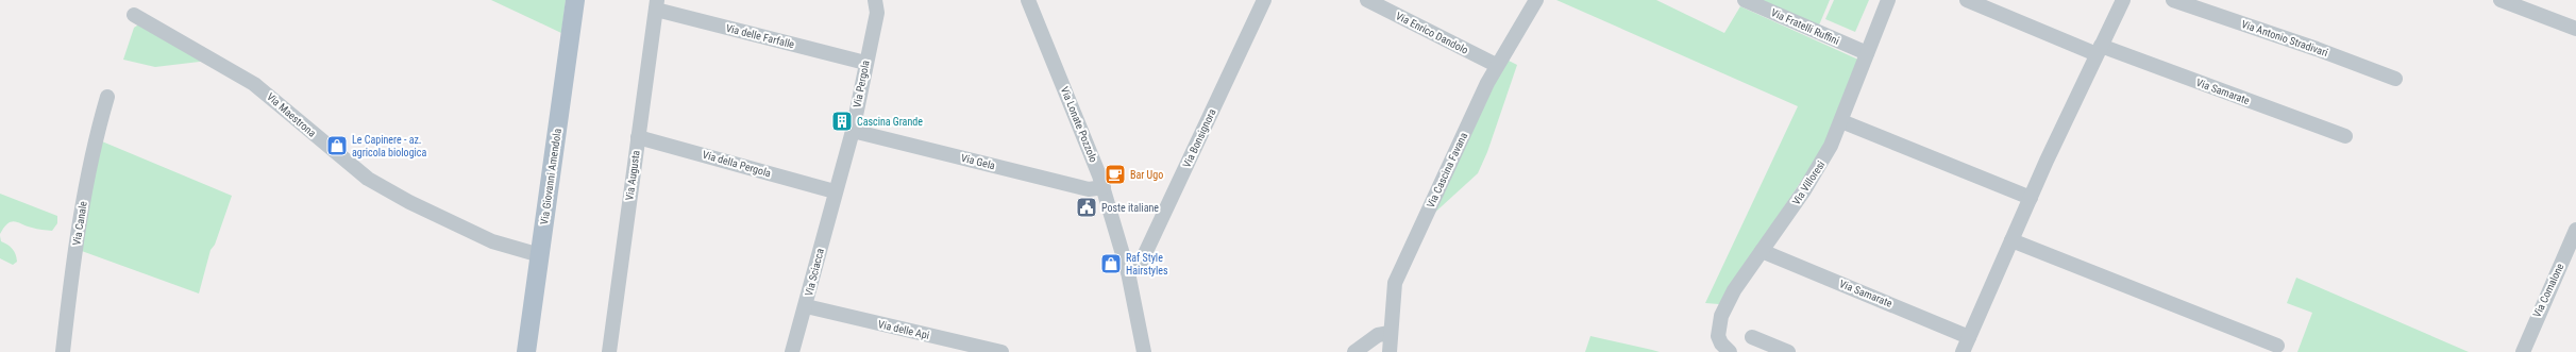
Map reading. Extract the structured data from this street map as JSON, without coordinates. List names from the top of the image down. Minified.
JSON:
{"streets":{"main road":["Via Giovanni Amendola"],"street":["Via Fratelli Ruffini","Via Enrico Dandolo","Via delle Farfalle","Via Antonio Stradivari","Via Pergola","Via Samarate","Via Maestrona","Via Lonate Pozzolo","Via Bonsignora","Via Gela","Via della Pergola","Via Cascina Favana","Via Augusta","Via Villoresi","Via Canale","Via Sciacca","Via Comalone","Via delle Api"]},"crossings":[["Via Fratelli Ruffini","Via Villoresi"],["Via Enrico Dandolo","Via Cascina Favana"],["Via delle Farfalle","Via Pergola"],["Via delle Farfalle","Via Augusta"],["Via Pergola","Via Gela"],["Via Pergola","Via della Pergola"],["Via Pergola","Via Sciacca"],["Via Samarate","Via Villoresi"],["Via Maestrona","Via Giovanni Amendola"],["Via Lonate Pozzolo","Via Bonsignora"],["Via Lonate Pozzolo","Via Gela"],["Via della Pergola","Via Augusta"],["Via della Pergola","Via Sciacca"],["Via Sciacca","Via delle Api"]],"places":{"building":["Cascina Grande"],"shop":["Le Capinere - az. agricola biologica","Raf Style Hairstyles"],"cafe":["Bar Ugo"],"public building":["Poste italiane"]}}
